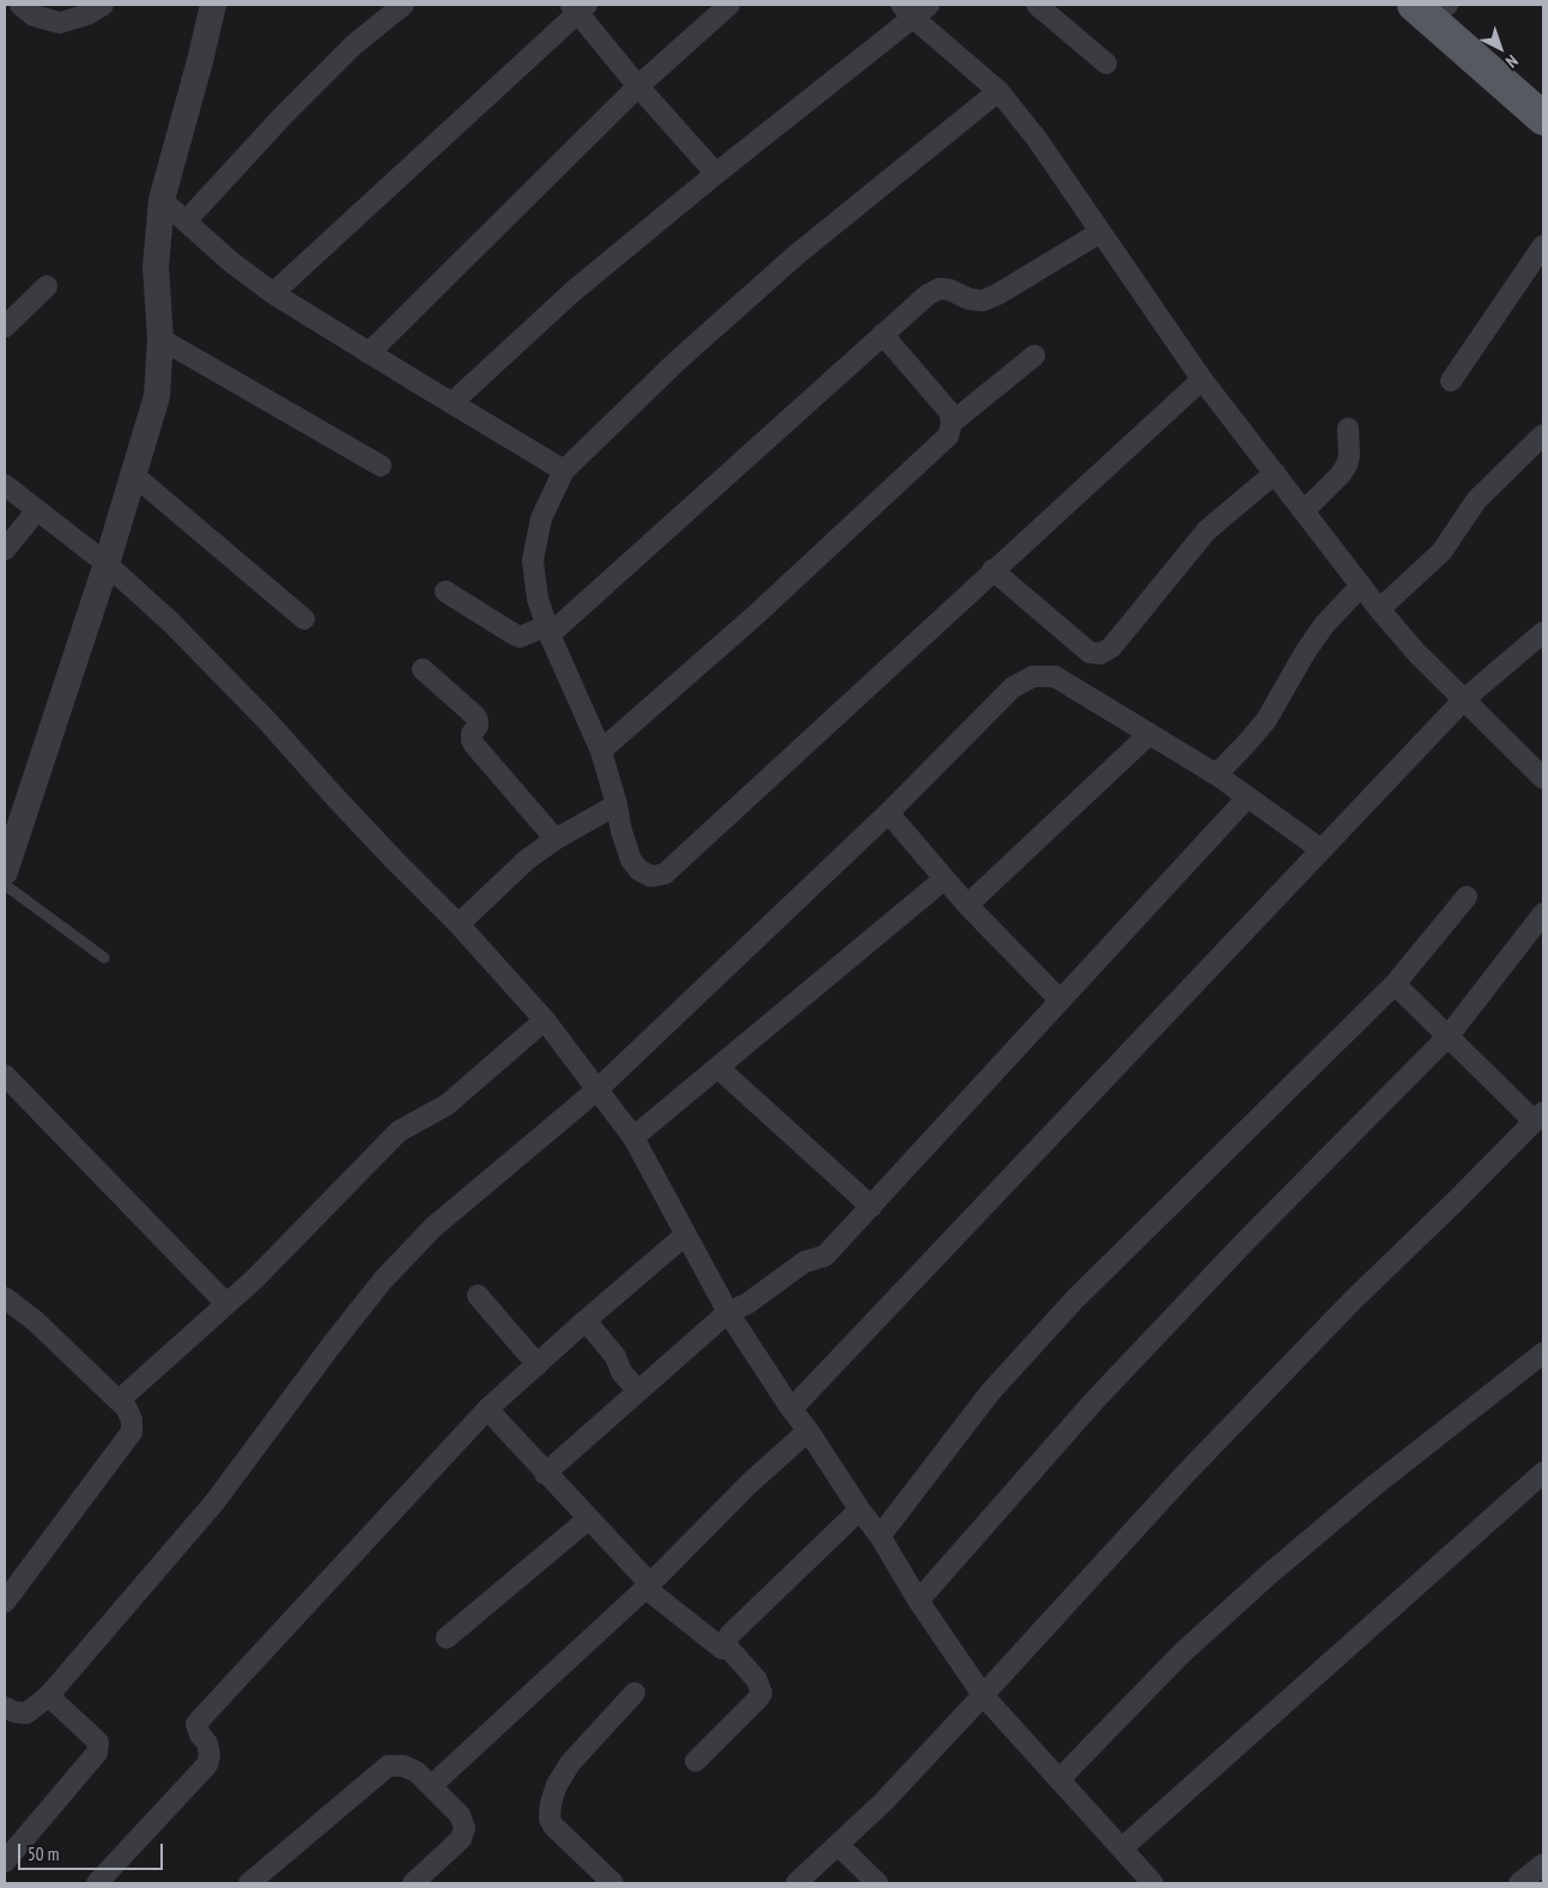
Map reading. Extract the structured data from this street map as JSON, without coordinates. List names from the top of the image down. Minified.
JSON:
{"scale_bar":"50 m","north":"bottom right"}
